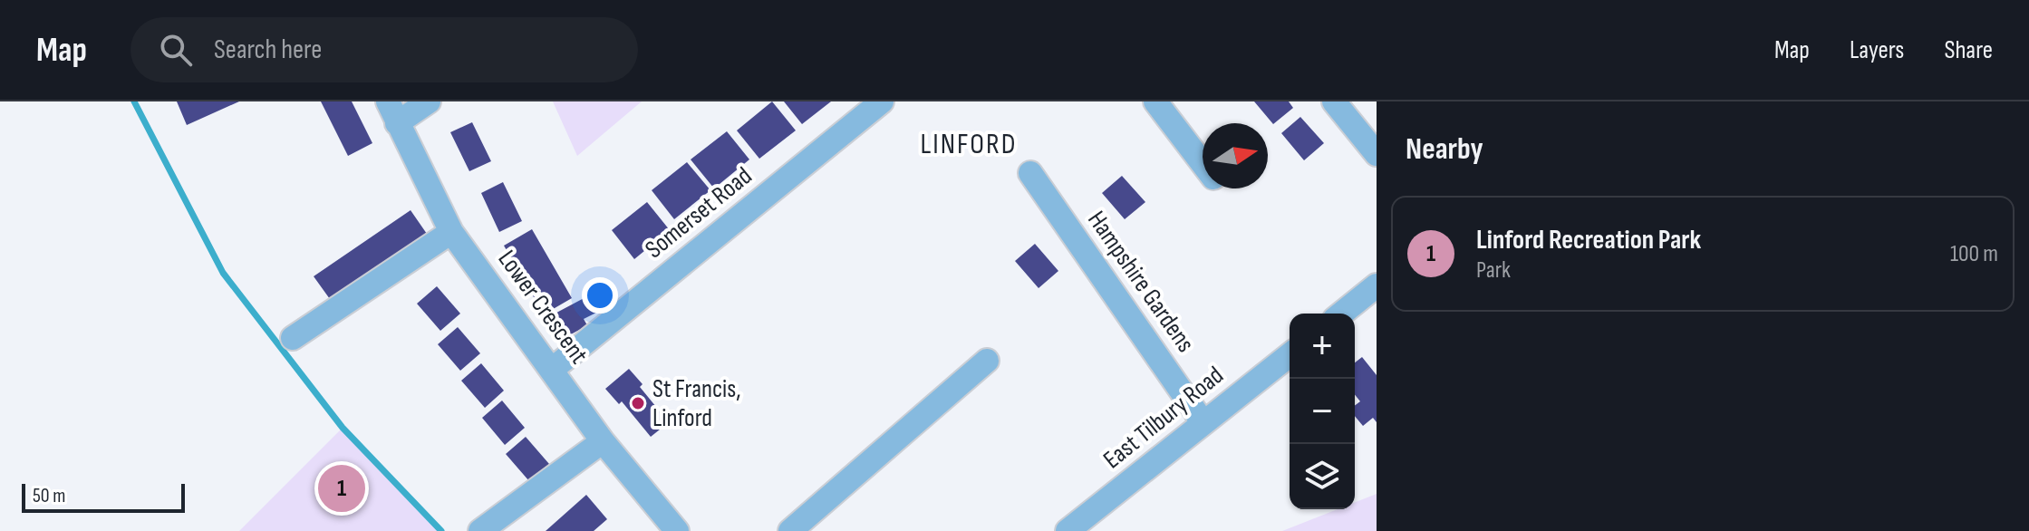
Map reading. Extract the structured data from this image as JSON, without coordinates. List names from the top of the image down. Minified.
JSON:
{"streets":{"street":["Somerset Road","Hampshire Gardens","Lower Crescent","East Tilbury Road"]},"crossings":[["Somerset Road","Lower Crescent"],["Hampshire Gardens","East Tilbury Road"]],"districts":["LINFORD"],"places":["St Francis, Linford"],"scale_bar":"50 m","north":"right","page":{"header":"Map","search":"Search here","nav":["Map","Layers","Share"],"heading":"Nearby","list":[{"mark":"1","name":"Linford Recreation Park","note":"Park","value":"100 m"}],"map_buttons":["+","−"],"pins":"1","scale":"50 m"}}
